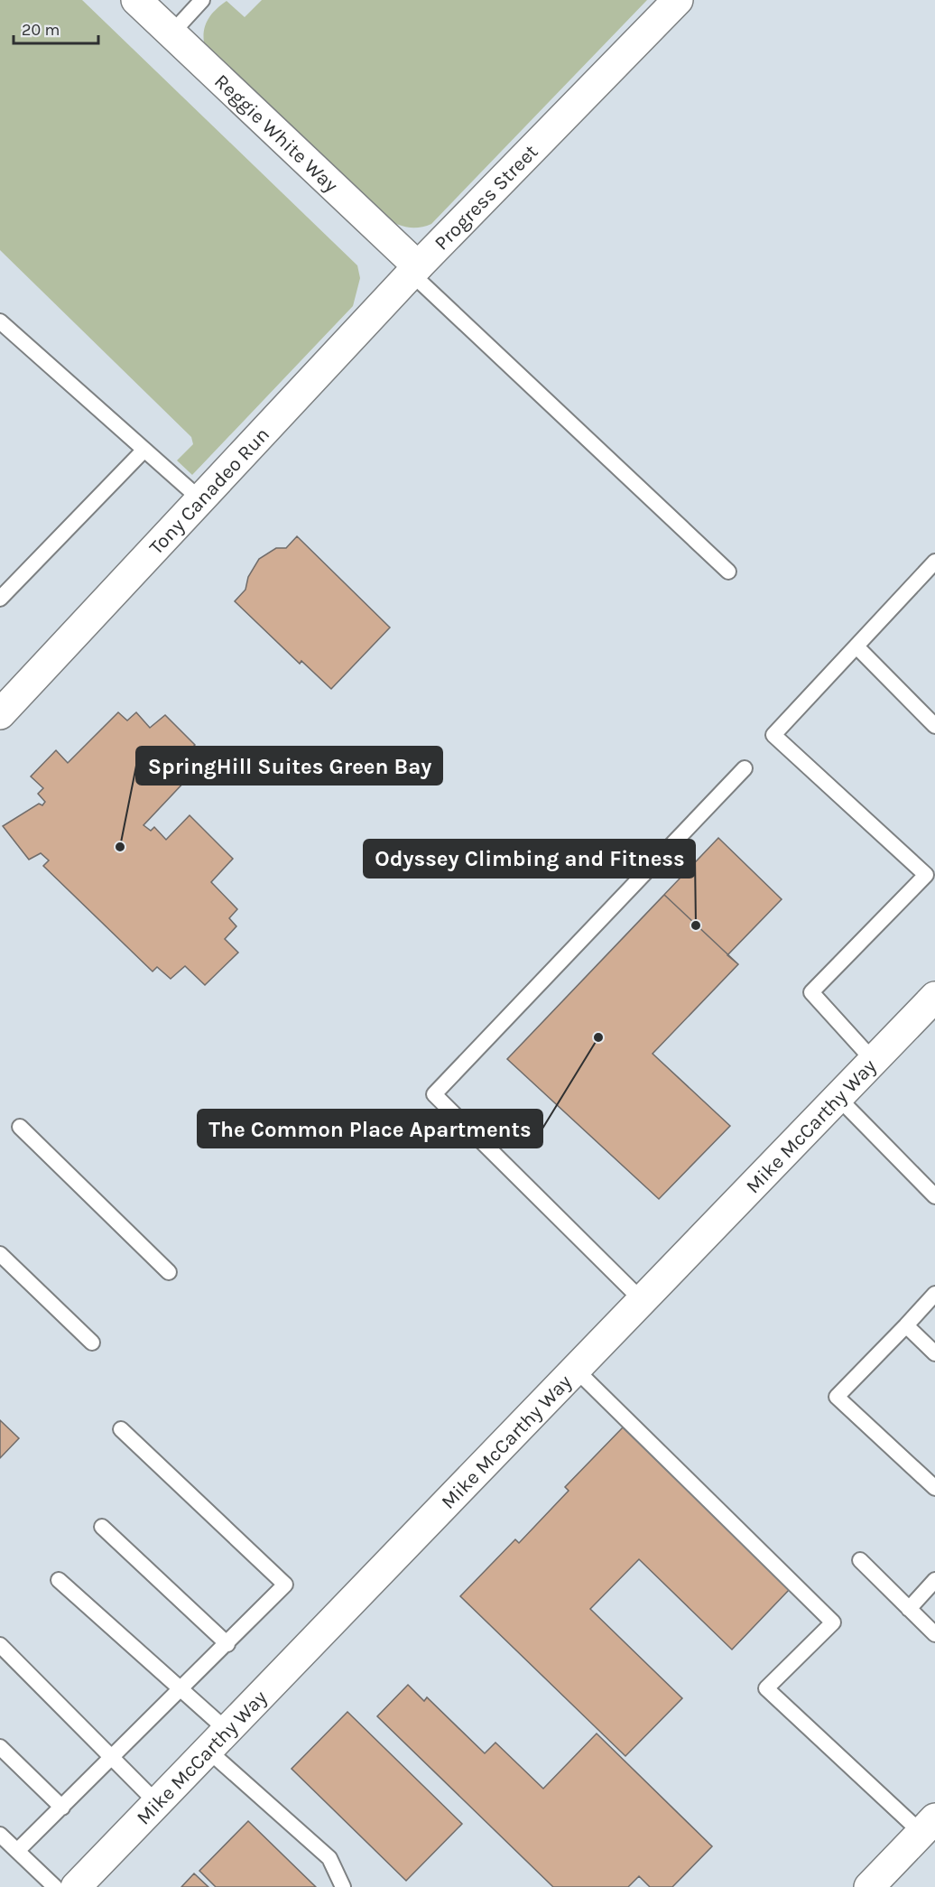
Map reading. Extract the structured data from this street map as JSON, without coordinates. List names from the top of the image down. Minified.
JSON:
{"streets":{"street":["Reggie White Way","Progress Street","Tony Canadeo Run","Mike McCarthy Way"]},"crossings":[["Reggie White Way","Progress Street"],["Reggie White Way","Tony Canadeo Run"],["Progress Street","Tony Canadeo Run"]],"places":["SpringHill Suites Green Bay","Odyssey Climbing and Fitness","The Common Place Apartments"],"scale_bar":"20 m"}
